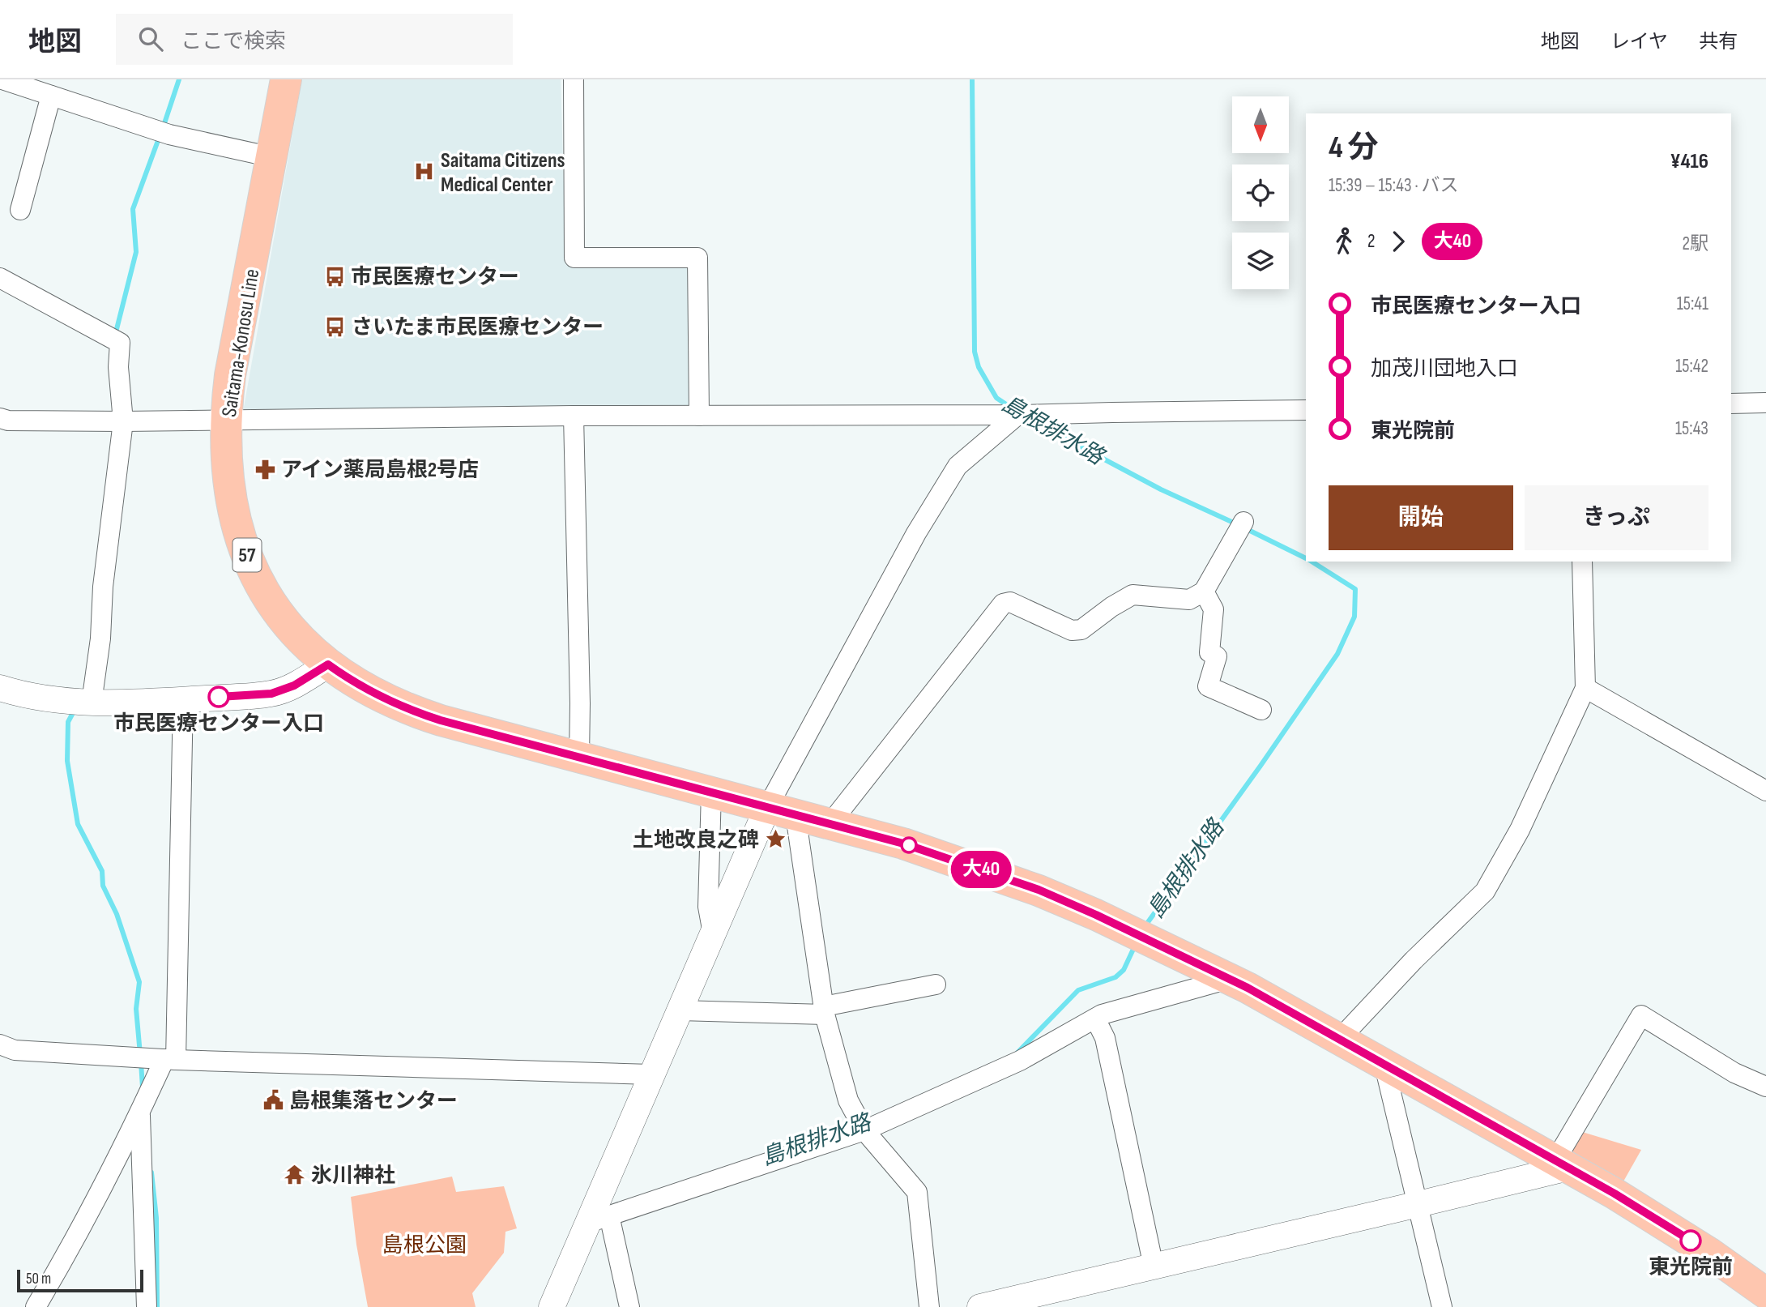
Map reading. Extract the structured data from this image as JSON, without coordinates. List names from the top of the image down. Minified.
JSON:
{"streets":{"main road":["Saitama-Konosu Line","57"]},"water":["島根排水路"],"parks":["島根公園"],"places":{"hospital":["Saitama Citizens Medical Center"],"bus stop":["市民医療センター","さいたま市民医療センター"],"pharmacy":["アイン薬局島根2号店"],"other":["市民医療センター入口","東光院前"],"place":["土地改良之碑"],"public building":["島根集落センター"],"temple":["氷川神社"]},"lines":["bus line 大40"],"scale_bar":"50 m","north":"bottom","page":{"header":"地図","search":"ここで検索","nav":["地図","レイヤ","共有"],"on_map":"大40","heading":["4 分","15:39 – 15:43 · バス","¥416"],"legs":["2","大40","2駅"],"list":[{"name":"市民医療センター入口","value":"15:41"},{"name":"加茂川団地入口","value":"15:42"},{"name":"東光院前","value":"15:43"}],"buttons":["開始","きっぷ"],"scale":"50 m"}}
